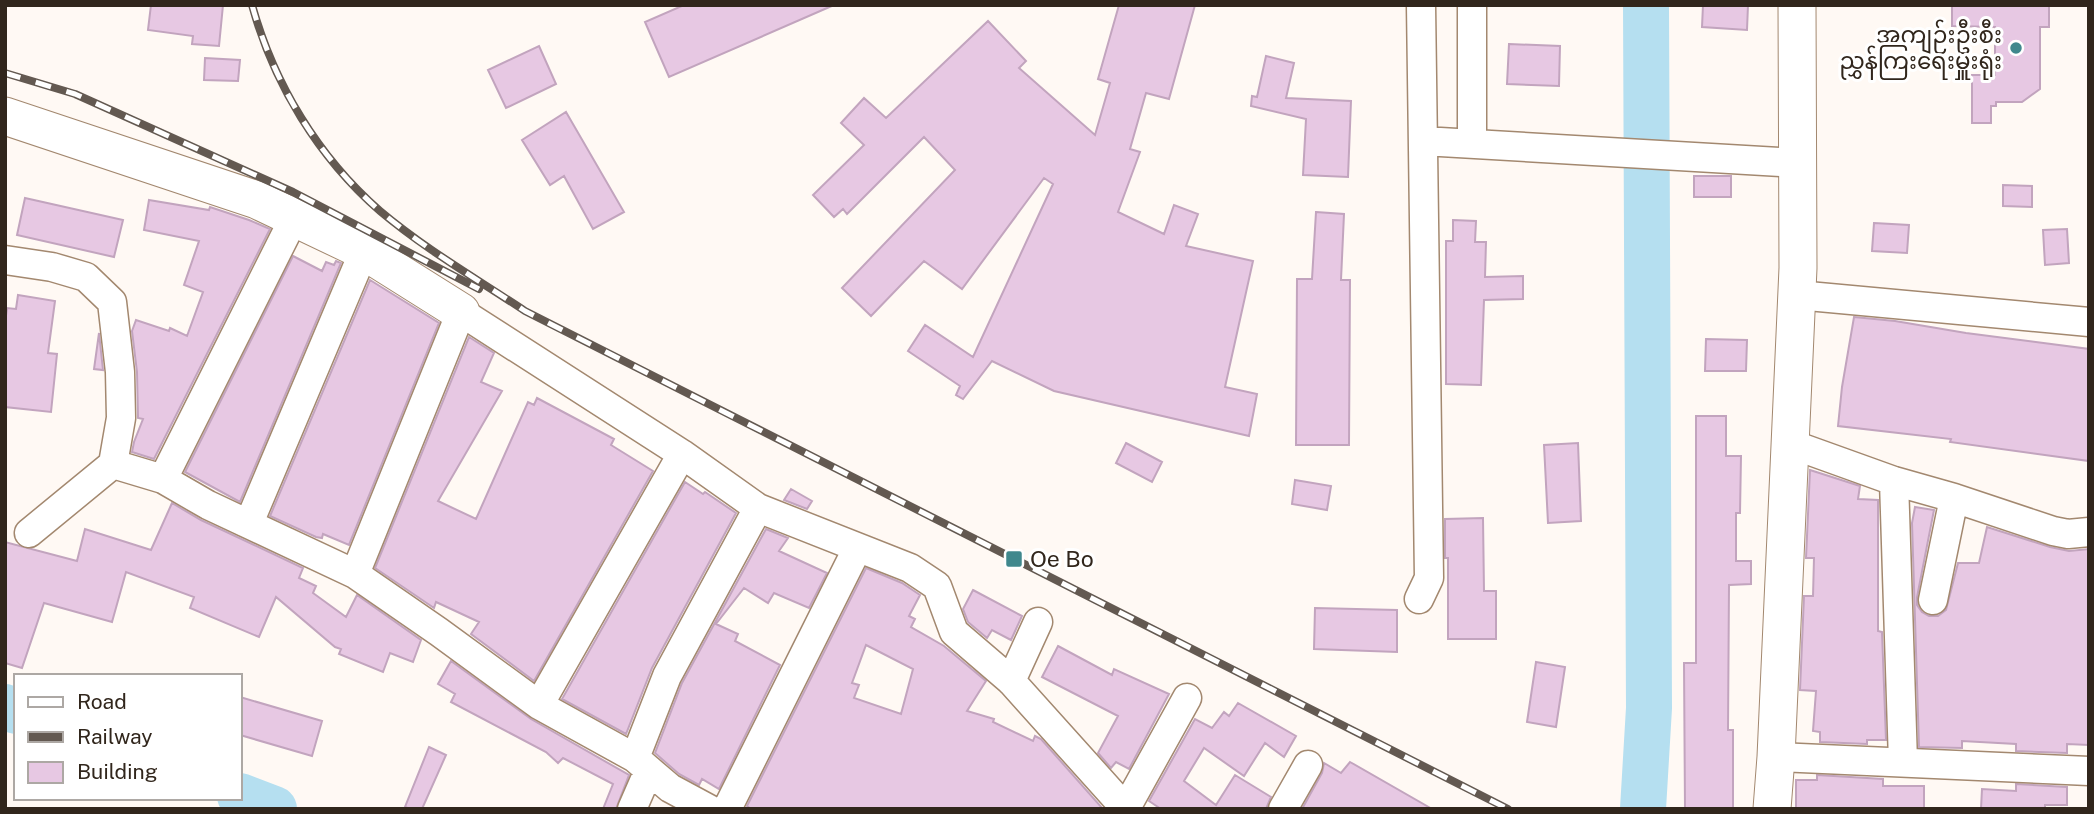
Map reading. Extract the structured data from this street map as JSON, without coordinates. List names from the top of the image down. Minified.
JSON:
{"places":{"other":["အကျဉ်းဦးစီး ညွှန်ကြးရေးမှူးရုံး"],"transit":["Oe Bo"]},"legend":["Road","Railway","Building"]}
